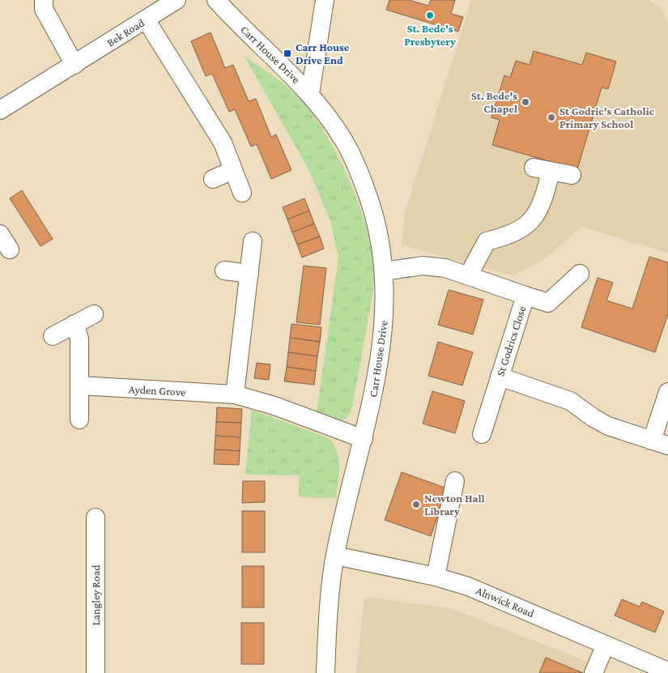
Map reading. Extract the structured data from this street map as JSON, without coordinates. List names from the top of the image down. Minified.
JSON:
{"streets":{"street":["Bek Road","Carr House Drive","St Godrics Close","Ayden Grove","Langley Road","Alnwick Road"]},"crossings":[["Carr House Drive","St Godrics Close"],["Carr House Drive","Ayden Grove"],["Carr House Drive","Alnwick Road"]],"places":{"other":["St. Bede's Presbytery","St. Bede's Chapel","St Godric's Catholic Primary School","Newton Hall Library"],"transit":["Carr House Drive End"]}}
